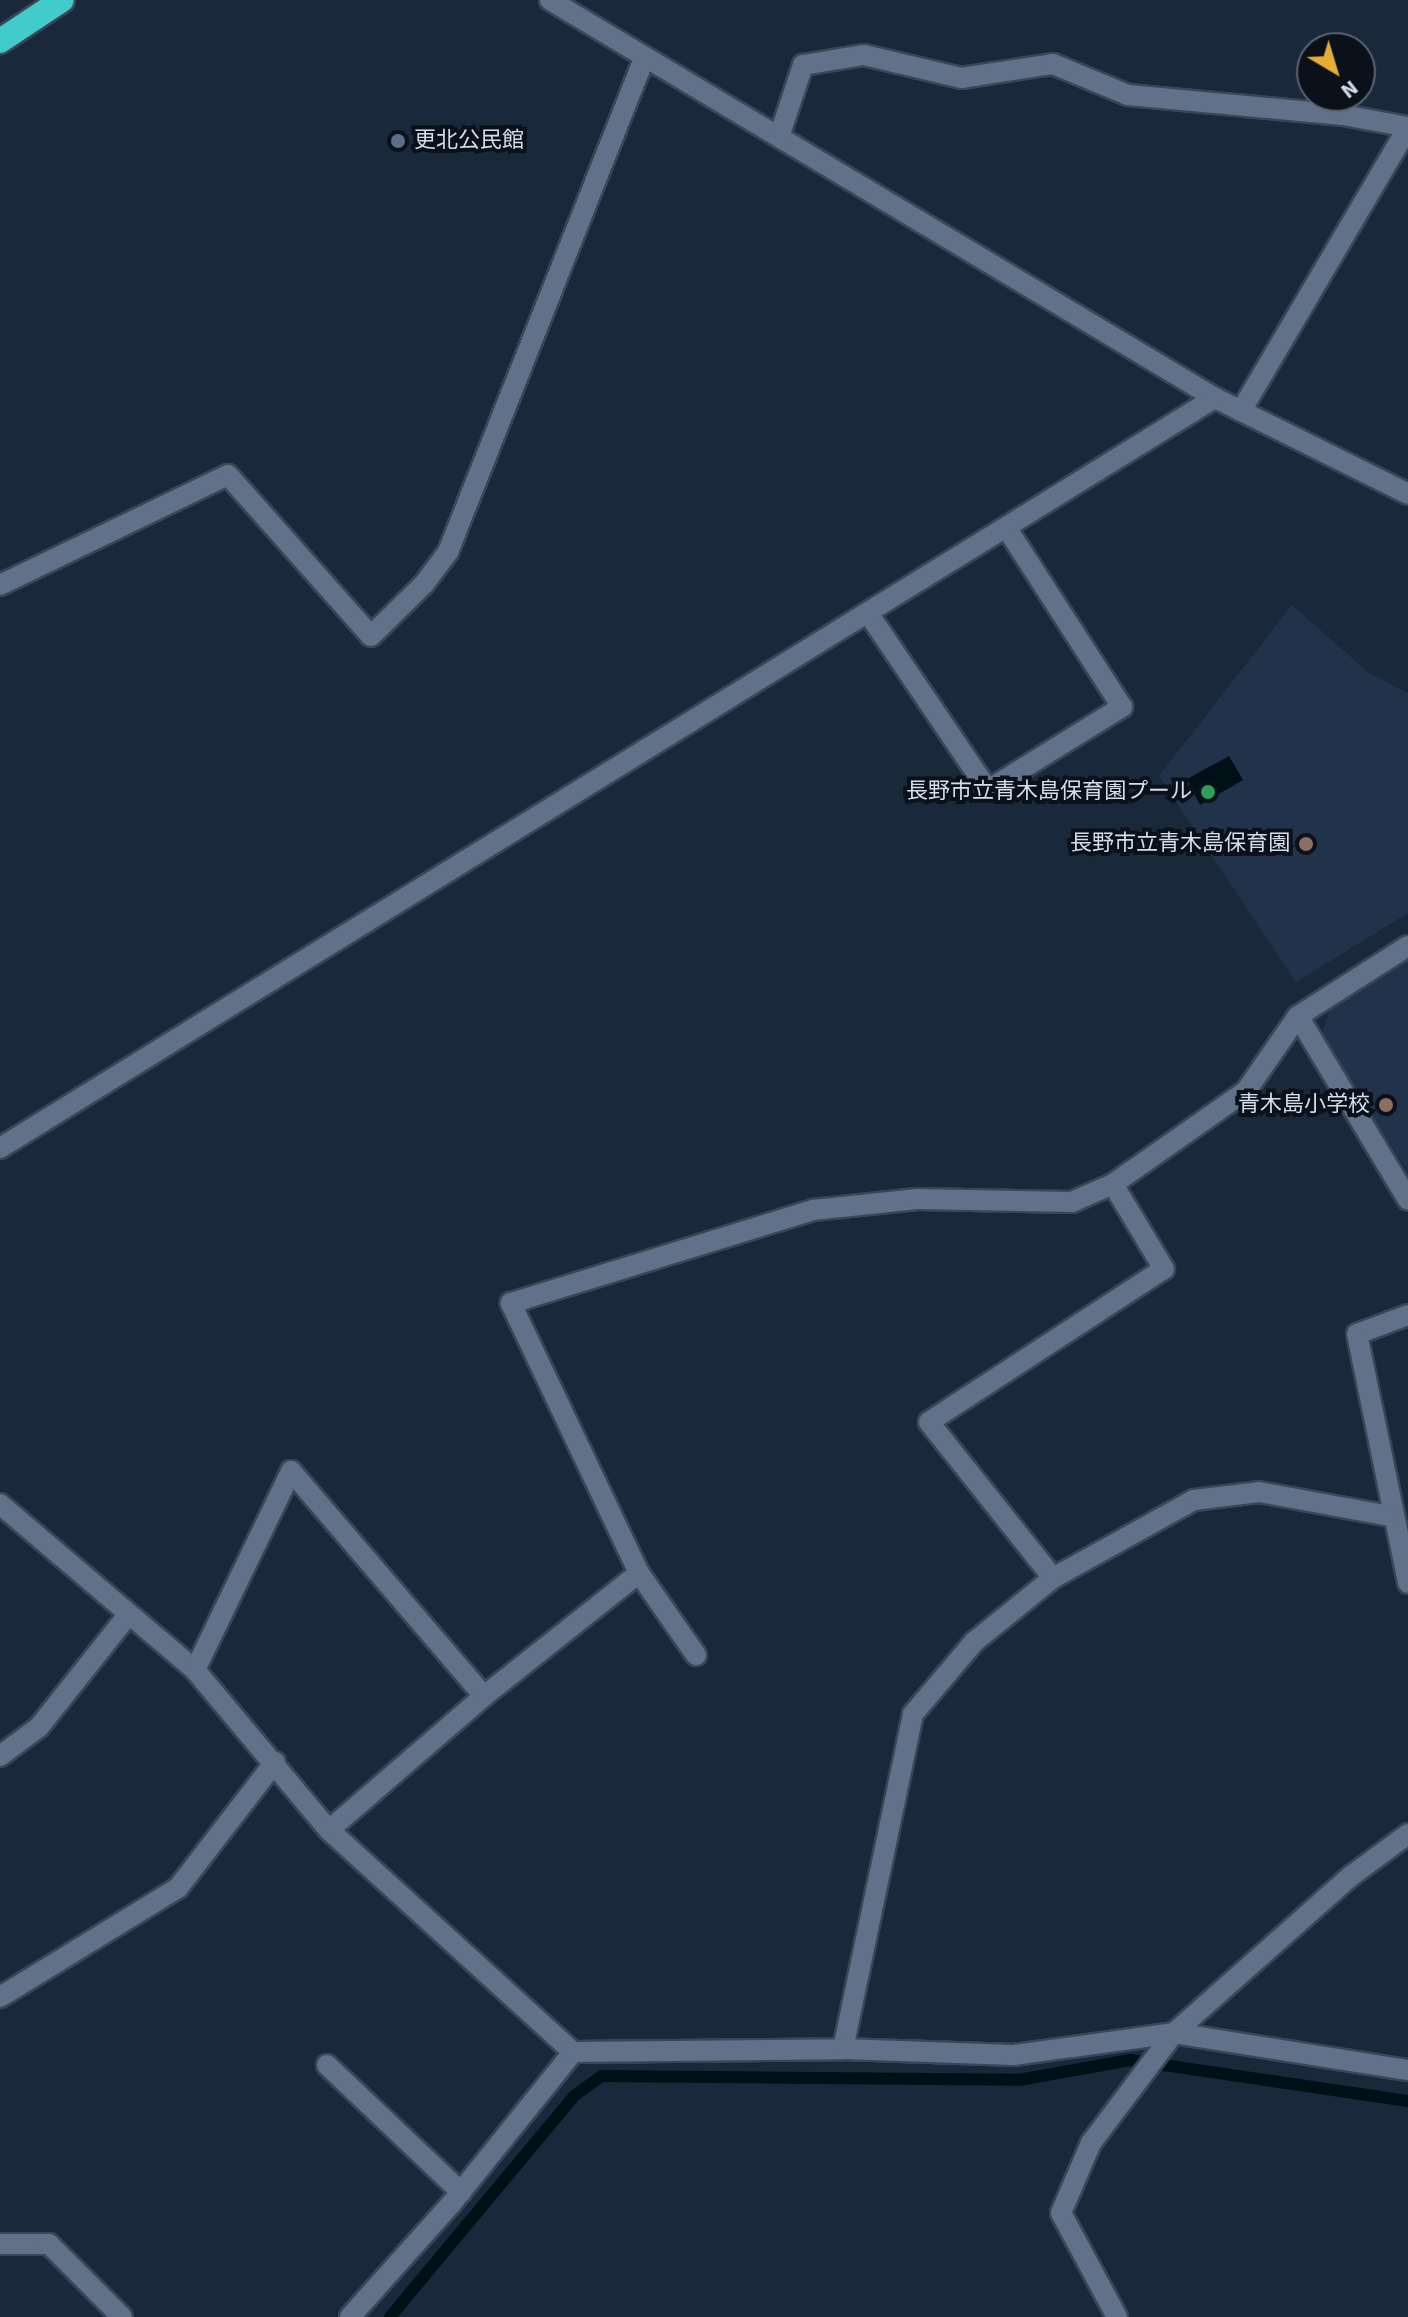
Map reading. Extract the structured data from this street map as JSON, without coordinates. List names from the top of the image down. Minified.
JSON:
{"places":["更北公民館","長野市立青木島保育園プール","長野市立青木島保育園","青木島小学校"],"north":"bottom right"}
